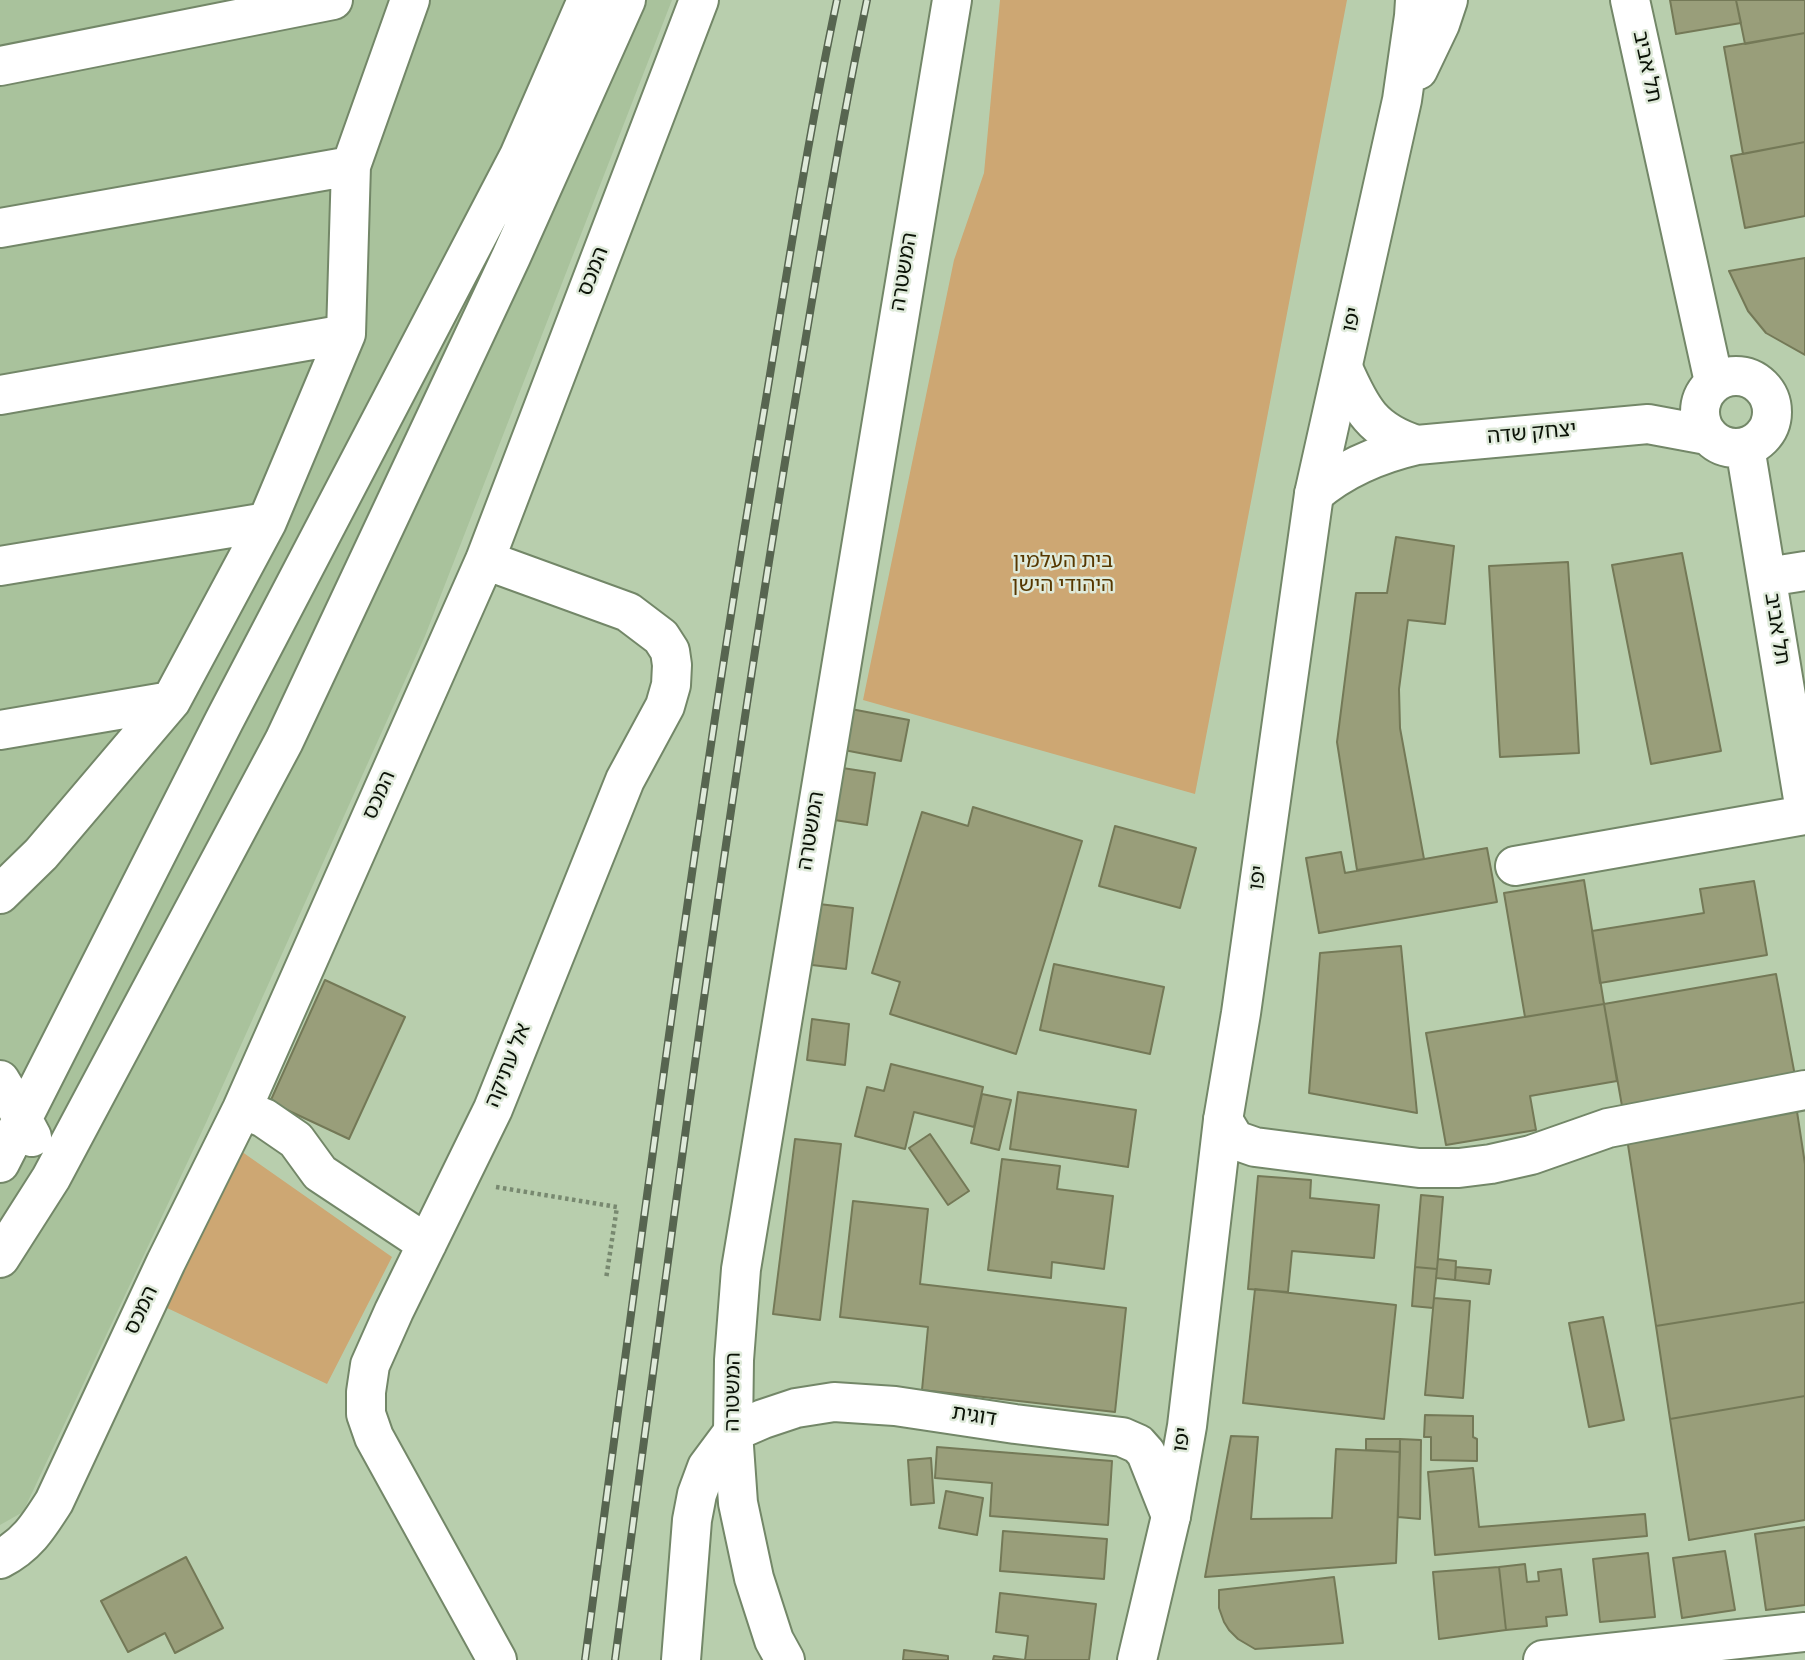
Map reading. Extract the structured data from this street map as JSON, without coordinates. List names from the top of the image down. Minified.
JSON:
{"streets":{"main road":["תל אביב","המכס","המשטרה","יפו","יצחק שדה","אל עתיקה","דוגית"]},"crossings":[["תל אביב","יצחק שדה"],["המכס","אל עתיקה"],["המשטרה","דוגית"],["יפו","יצחק שדה"],["יפו","דוגית"]],"parks":["בית העלמין היהודי הישן"]}
